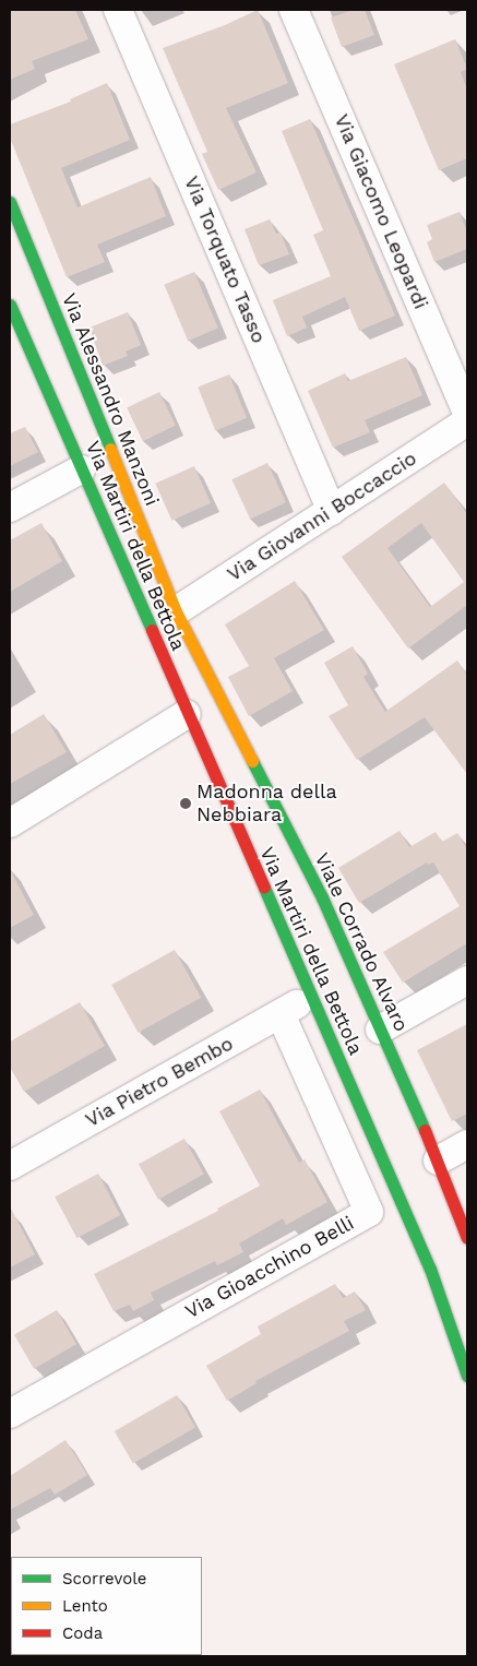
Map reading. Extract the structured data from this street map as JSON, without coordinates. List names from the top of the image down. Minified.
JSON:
{"streets":{"main road":["Via Alessandro Manzoni","Via Martiri della Bettola","Viale Corrado Alvaro"],"street":["Via Giacomo Leopardi","Via Torquato Tasso","Via Giovanni Boccaccio","Via Pietro Bembo","Via Gioacchino Belli"]},"crossings":[["Via Torquato Tasso","Via Giovanni Boccaccio"],["Via Alessandro Manzoni","Via Giovanni Boccaccio"],["Via Alessandro Manzoni","Viale Corrado Alvaro"],["Via Giovanni Boccaccio","Viale Corrado Alvaro"],["Via Martiri della Bettola","Via Pietro Bembo"],["Via Pietro Bembo","Via Gioacchino Belli"]],"places":["Madonna della Nebbiara"],"legend":["Scorrevole","Lento","Coda"]}
